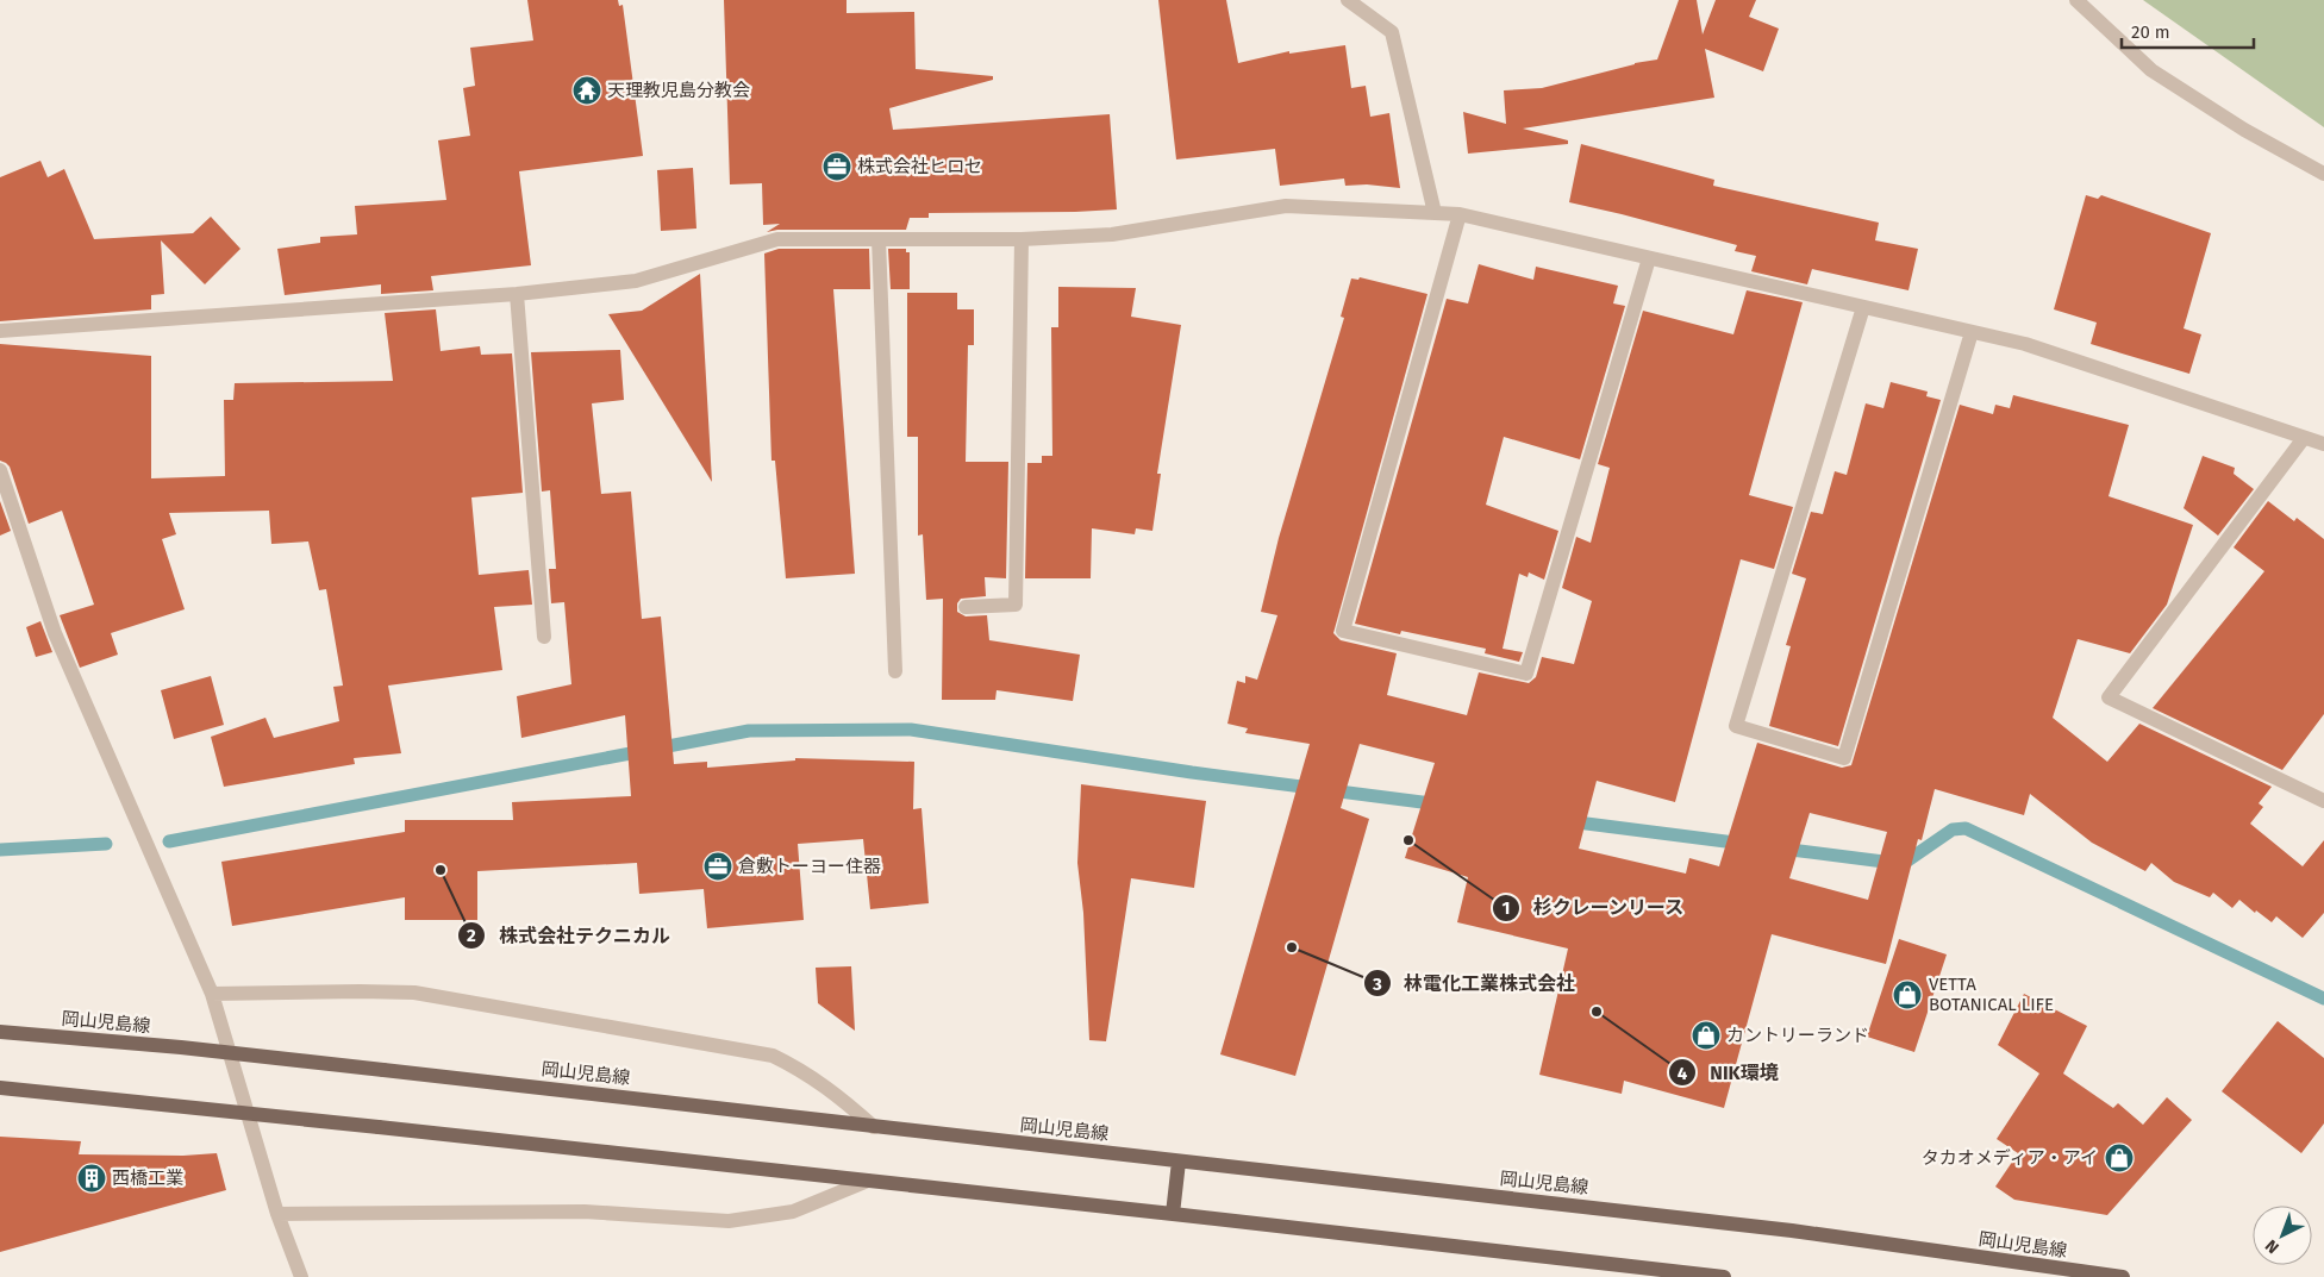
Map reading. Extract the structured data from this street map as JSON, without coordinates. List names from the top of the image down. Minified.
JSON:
{"streets":{"main road":["岡山児島線"]},"places":{"temple":["天理教児島分教会"],"office":["株式会社ヒロセ","倉敷トーヨー住器"],"other":["杉クレーンリース","株式会社テクニカル","林電化工業株式会社","NIK環境"],"shop":["VETTA BOTANICAL LIFE","カントリーランド","タカオメディア・アイ"],"building":["西橋工業"]},"scale_bar":"20 m","north":"bottom left"}
